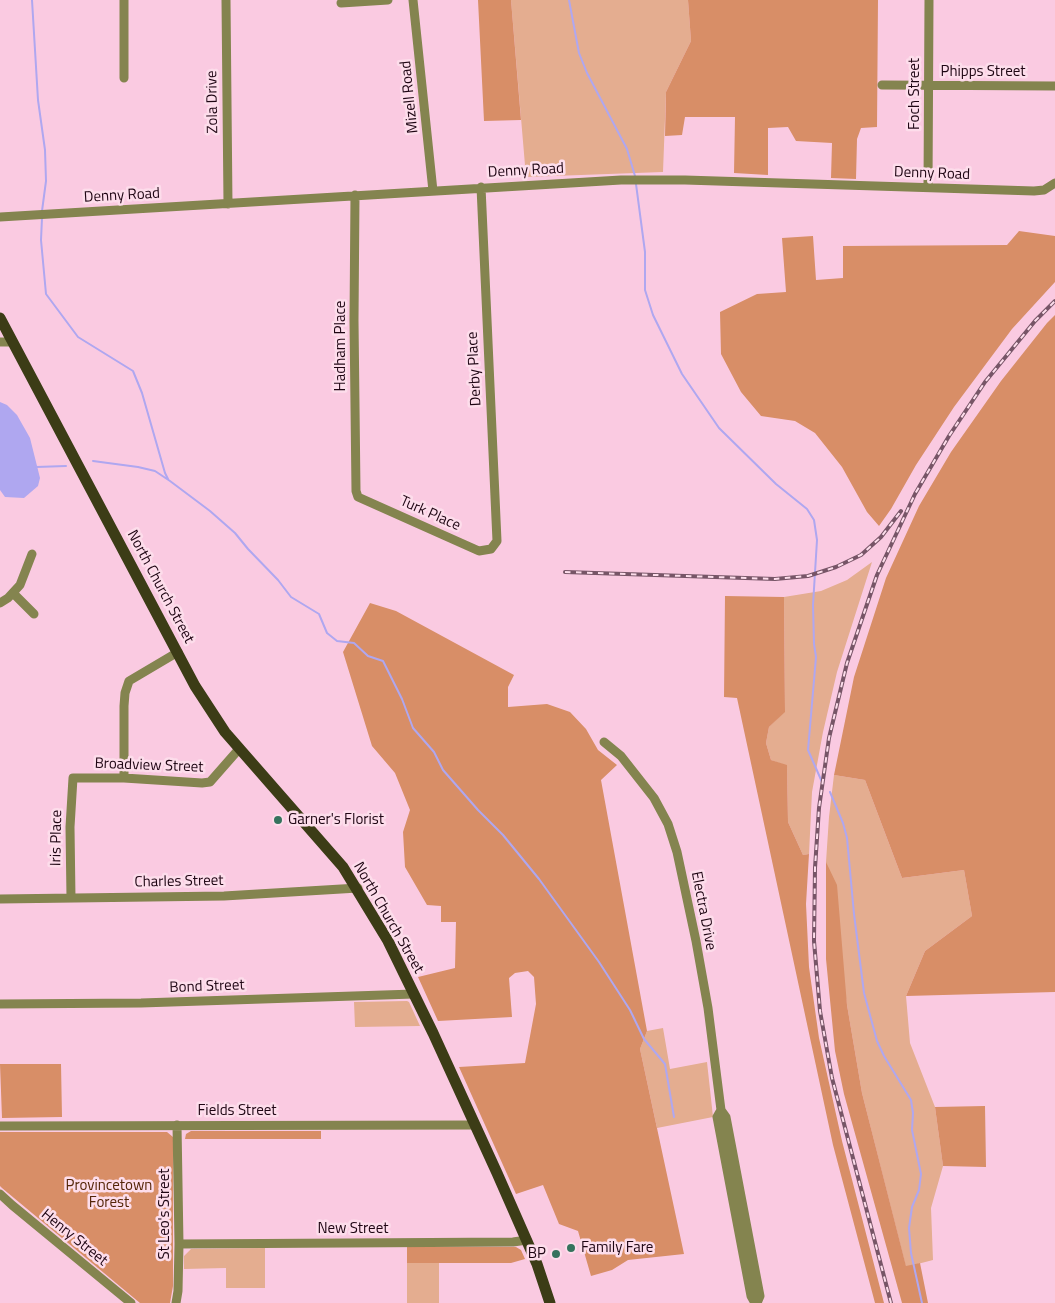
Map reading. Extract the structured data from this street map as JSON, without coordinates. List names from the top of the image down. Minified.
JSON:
{"streets":{"main road":["North Church Street"],"street":["Phipps Street","Foch Street","Mizell Road","Zola Drive","Denny Road","Hadham Place","Derby Place","Turk Place","Broadview Street","Iris Place","Charles Street","Electra Drive","Bond Street","Fields Street","St Leo's Street","New Street","Henry Street"]},"crossings":[["Phipps Street","Foch Street"],["Foch Street","Denny Road"],["Mizell Road","Denny Road"],["Zola Drive","Denny Road"],["Denny Road","Hadham Place"],["Denny Road","Derby Place"],["Hadham Place","Turk Place"],["Derby Place","Turk Place"],["North Church Street","Broadview Street"],["North Church Street","Charles Street"],["North Church Street","Bond Street"],["North Church Street","Fields Street"],["North Church Street","New Street"],["Broadview Street","Iris Place"],["Iris Place","Charles Street"],["Fields Street","St Leo's Street"],["St Leo's Street","New Street"]],"parks":["Provincetown Forest"],"places":["Garner's Florist","Family Fare","BP"]}
